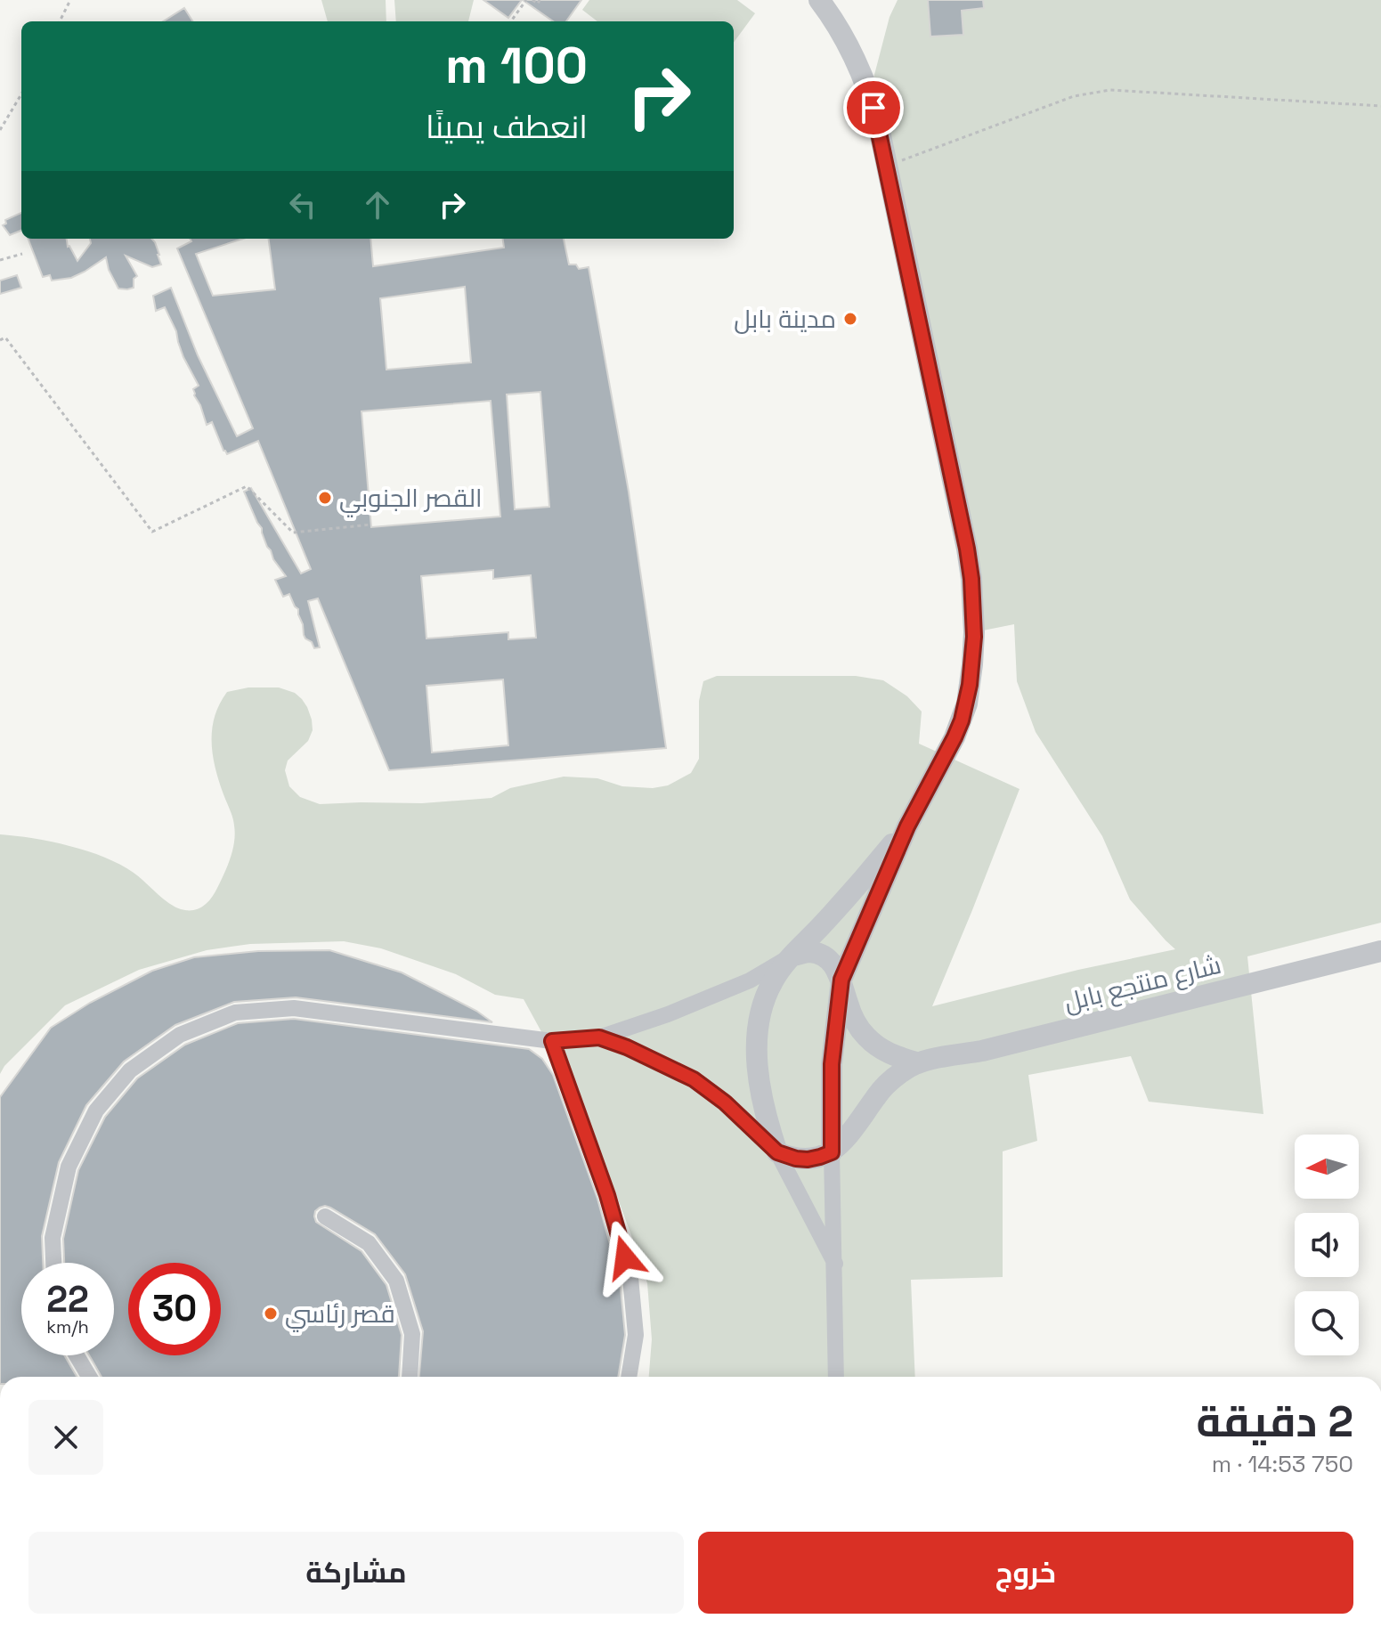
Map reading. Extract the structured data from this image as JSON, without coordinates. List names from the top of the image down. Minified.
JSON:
{"streets":{"street":["شارع منتجع بابل"]},"places":["مدينة بابل","القصر الجنوبي","قصر رئاسي"],"north":"left","page":{"turn":["100 m","انعطف يمينًا"],"speed":"22 km/h","limit":"30","heading":["2 دقيقة","750 m · 14:53"],"buttons":["خروج","مشاركة"]}}
